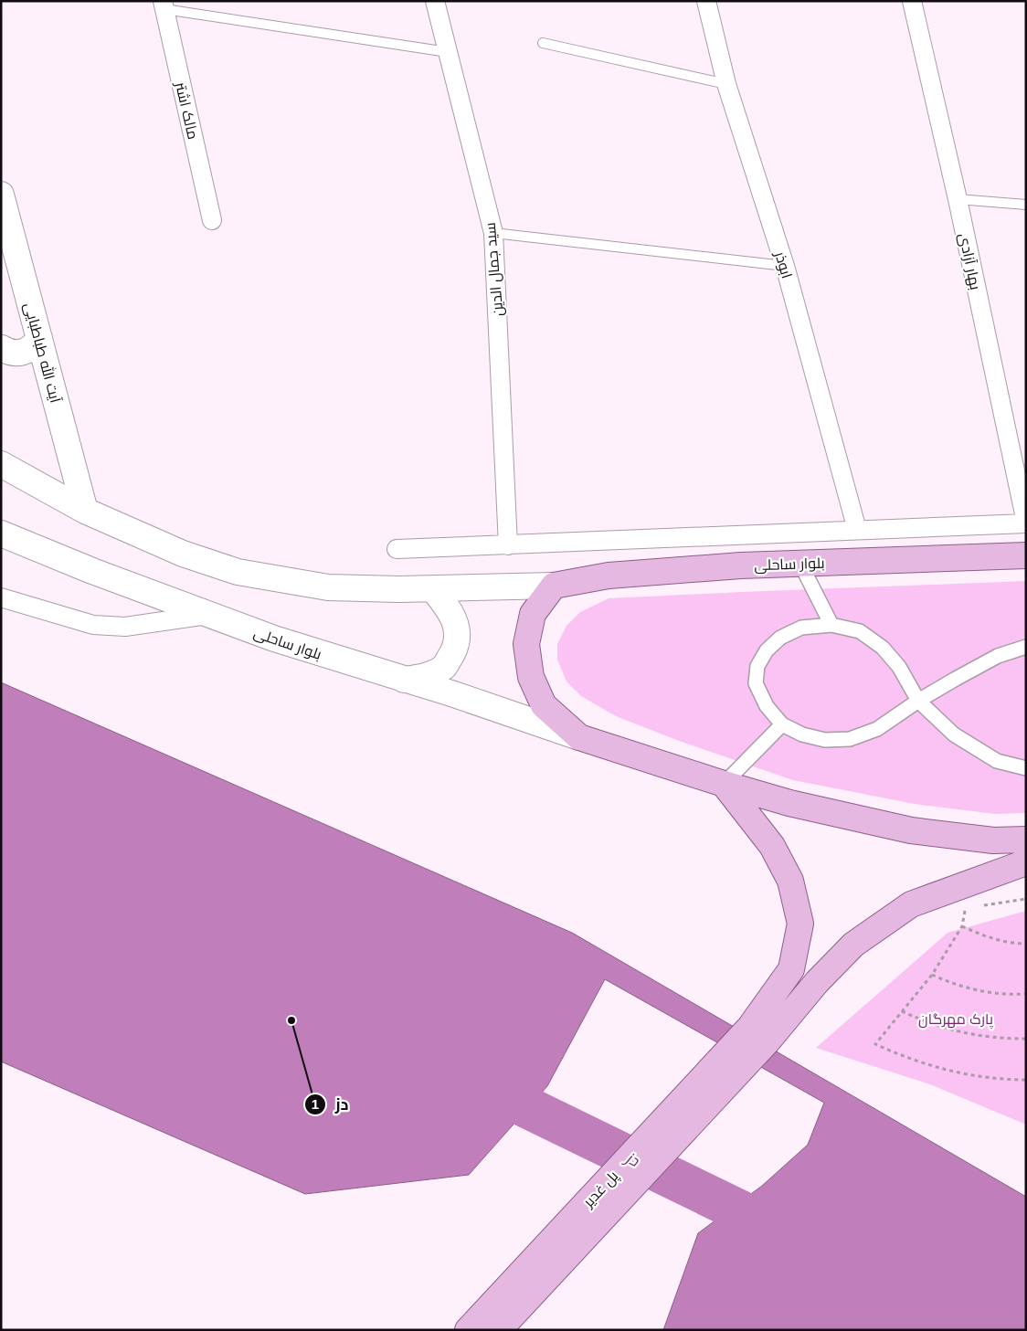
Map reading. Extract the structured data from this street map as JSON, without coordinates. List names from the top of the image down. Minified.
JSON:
{"streets":{"main road":["آیت الله طباطبایی","بلوار ساحلی","پل غدیر"],"street":["مالک اشتر","بهار آزادی","ابوذر","سید جمال الدین"]},"crossings":[["آیت الله طباطبایی","بلوار ساحلی"]],"water":["دز"],"parks":["پارک مهرگان"],"places":["دز"]}
